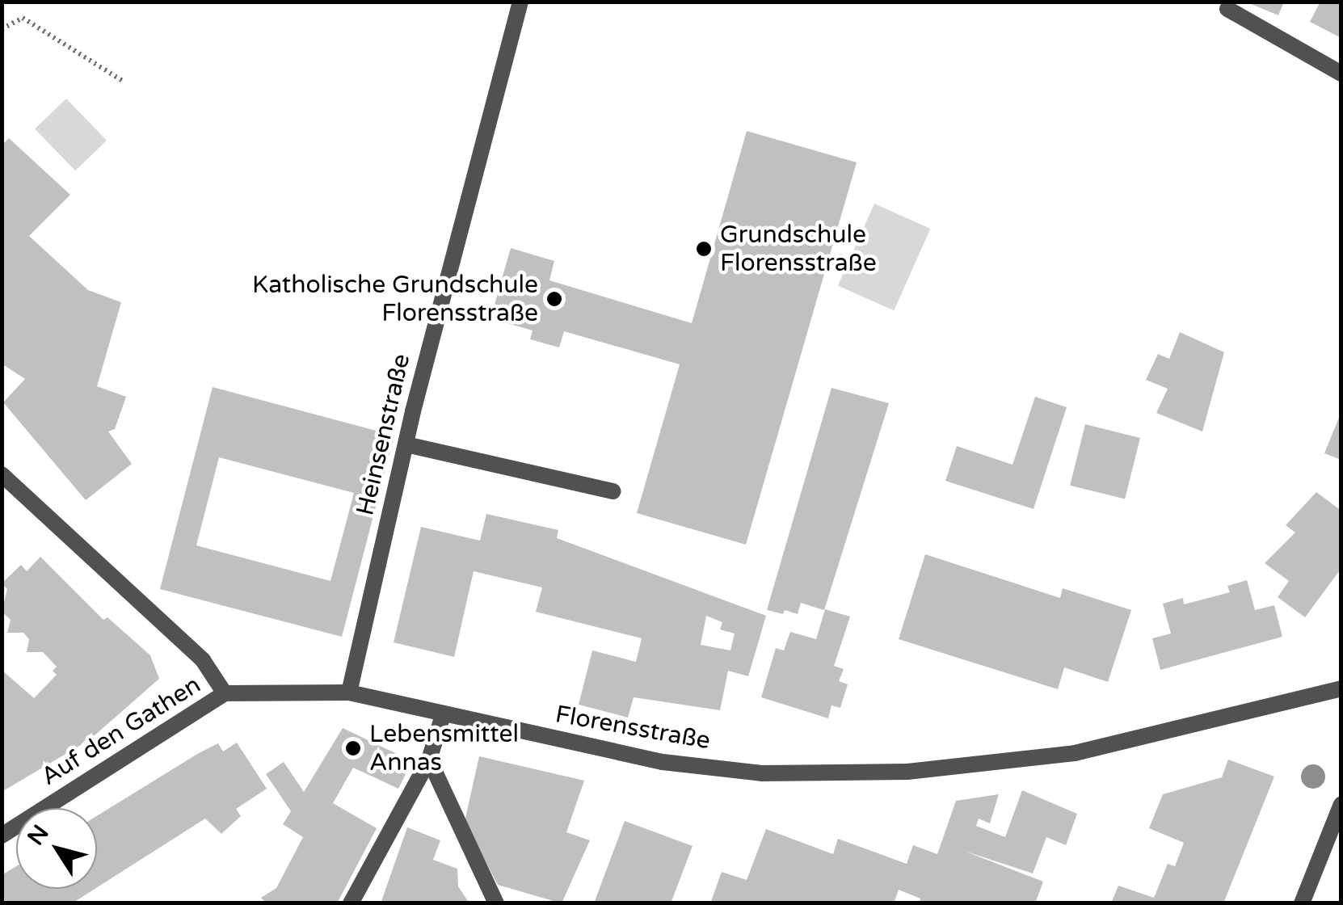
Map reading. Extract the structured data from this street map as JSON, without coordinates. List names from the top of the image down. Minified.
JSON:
{"streets":{"street":["Heinsenstraße","Florensstraße","Auf den Gathen"]},"crossings":[["Heinsenstraße","Florensstraße"],["Florensstraße","Auf den Gathen"]],"places":["Grundschule Florensstraße","Katholische Grundschule Florensstraße","Lebensmittel Annas"],"north":"top left"}
